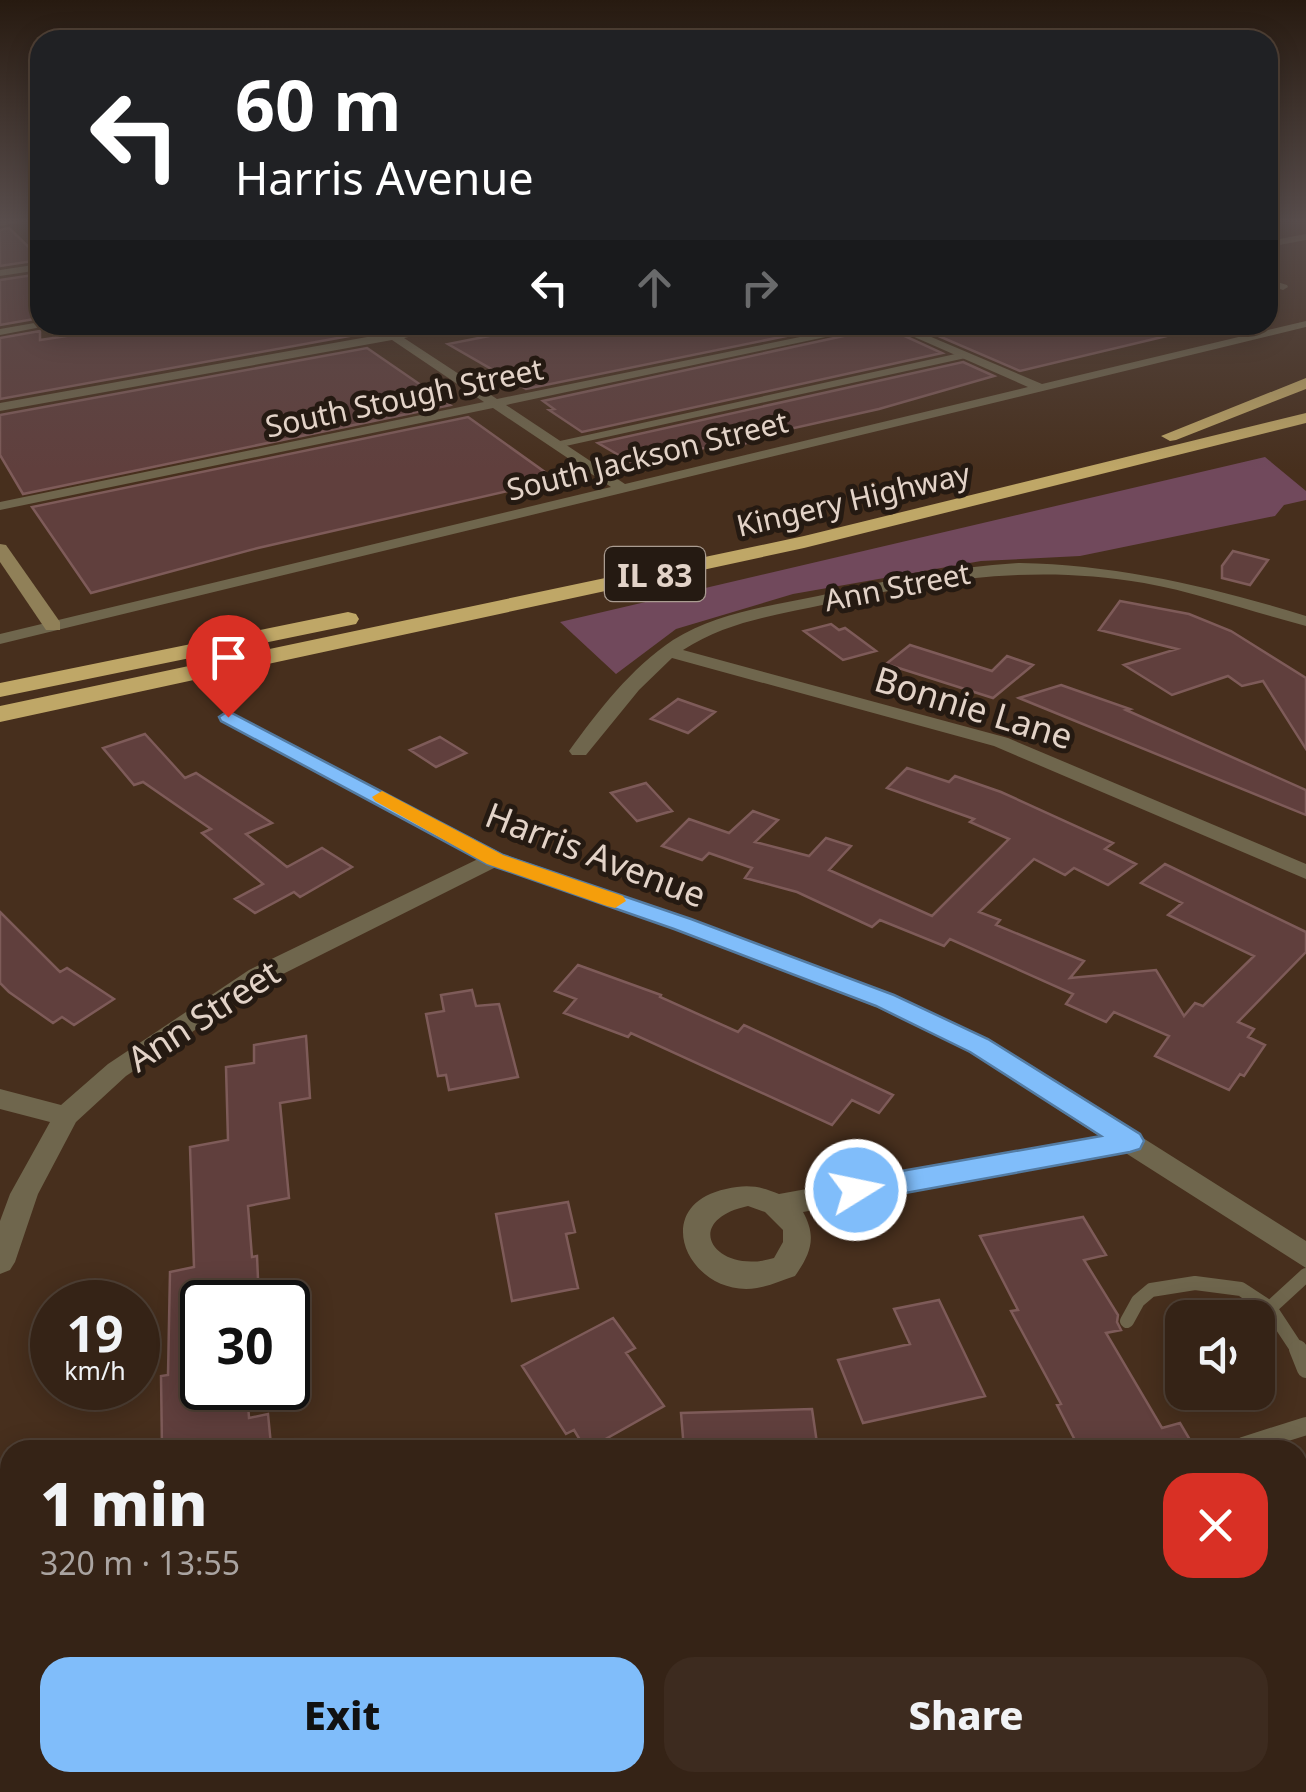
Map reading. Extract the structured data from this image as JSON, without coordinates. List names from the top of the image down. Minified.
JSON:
{"streets":{"highway":["Kingery Highway","IL 83"],"street":["South Stough Street","South Jackson Street","Ann Street","Bonnie Lane","Harris Avenue"]},"crossings":[["Ann Street","Bonnie Lane"],["Ann Street","Harris Avenue"]],"page":{"turn":["60 m","Harris Avenue"],"speed":"19 km/h","limit":"30","heading":["1 min","320 m · 13:55"],"buttons":["Exit","Share"]}}
